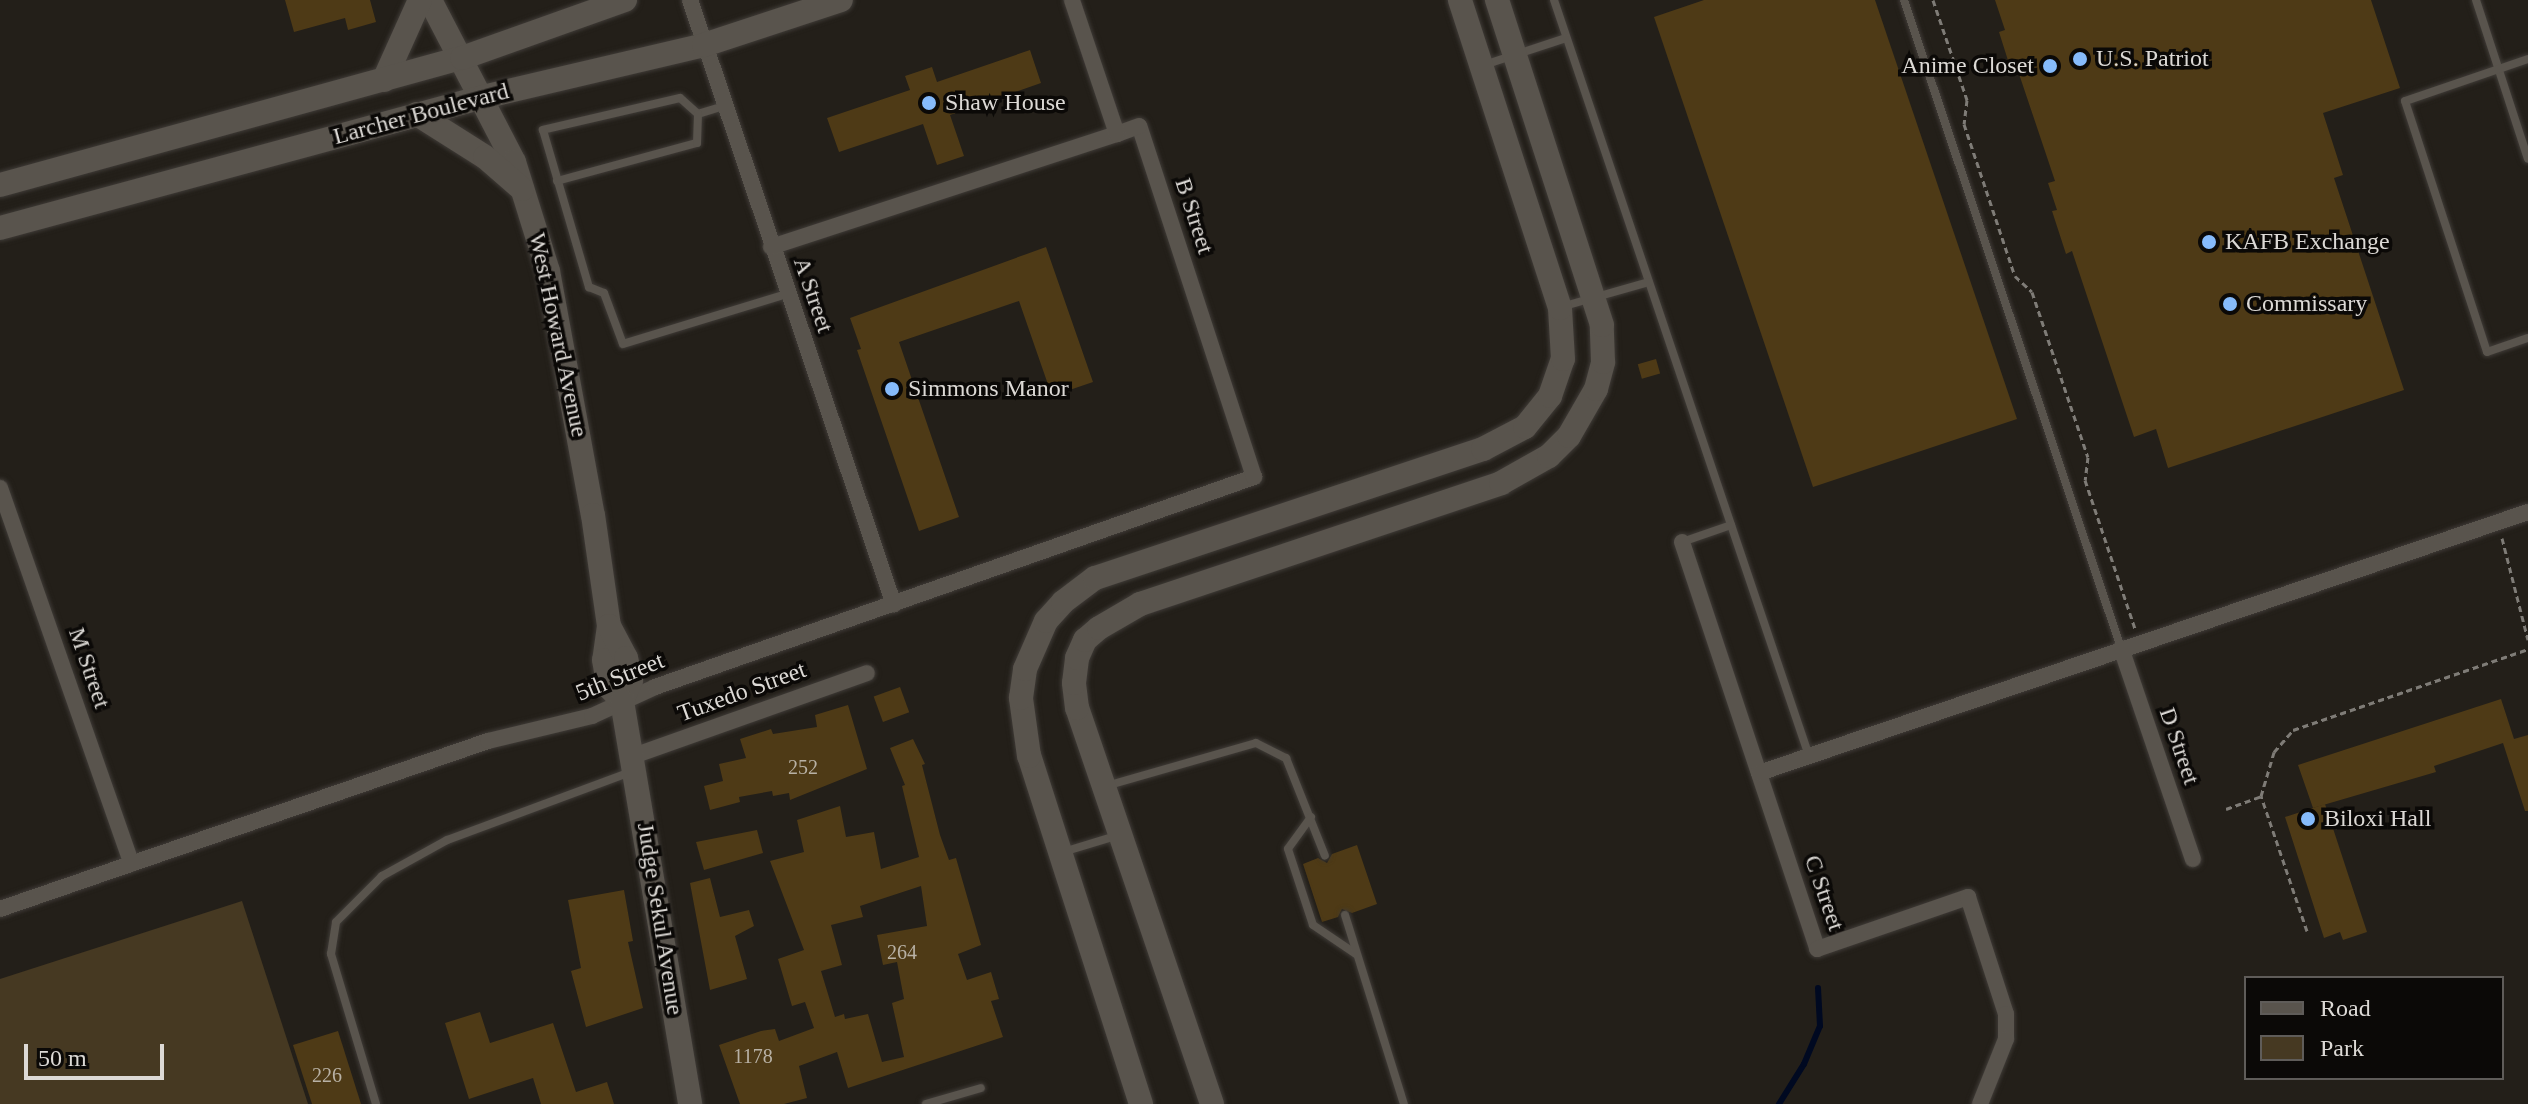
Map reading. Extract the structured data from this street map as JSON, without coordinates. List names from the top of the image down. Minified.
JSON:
{"streets":{"main road":["Larcher Boulevard","West Howard Avenue","Judge Sekul Avenue"],"street":["B Street","A Street","M Street","5th Street","Tuxedo Street","D Street","C Street"]},"crossings":[["Larcher Boulevard","A Street"],["Larcher Boulevard","West Howard Avenue"],["B Street","5th Street"],["A Street","5th Street"],["West Howard Avenue","5th Street"],["West Howard Avenue","Tuxedo Street"],["West Howard Avenue","Judge Sekul Avenue"],["M Street","5th Street"],["Tuxedo Street","Judge Sekul Avenue"]],"places":["U.S. Patriot","Anime Closet","Shaw House","KAFB Exchange","Commissary","Simmons Manor","Biloxi Hall"],"house_numbers":["252","264","1178","226"],"legend":["Road","Park"],"scale_bar":"50 m"}
